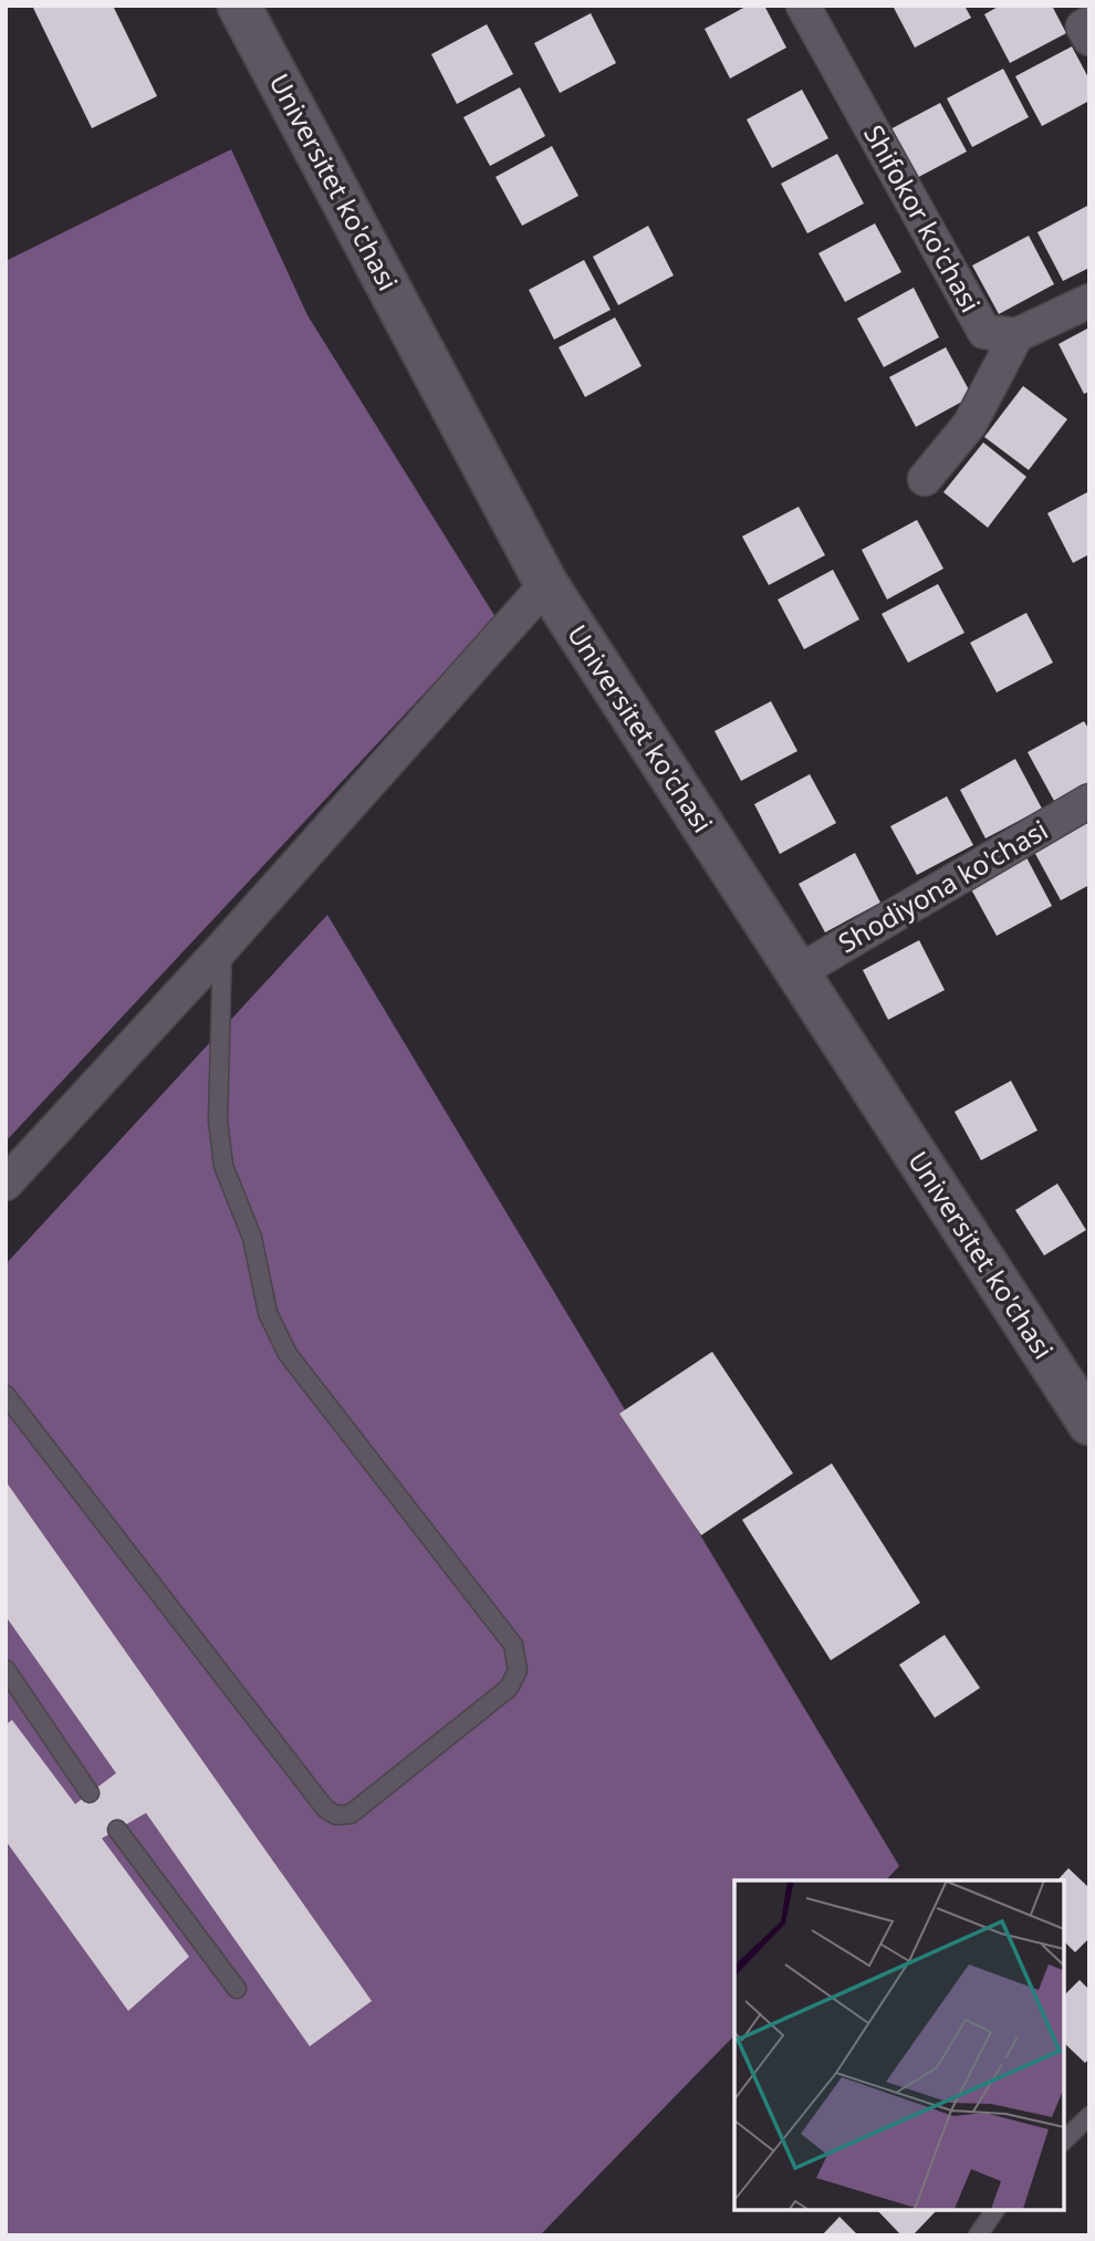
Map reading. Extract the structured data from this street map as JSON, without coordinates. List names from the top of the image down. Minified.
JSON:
{"streets":{"main road":["Universitet ko'chasi"],"street":["Shifokor ko'chasi","Shodiyona ko'chasi"]},"crossings":[["Universitet ko'chasi","Shodiyona ko'chasi"]]}
